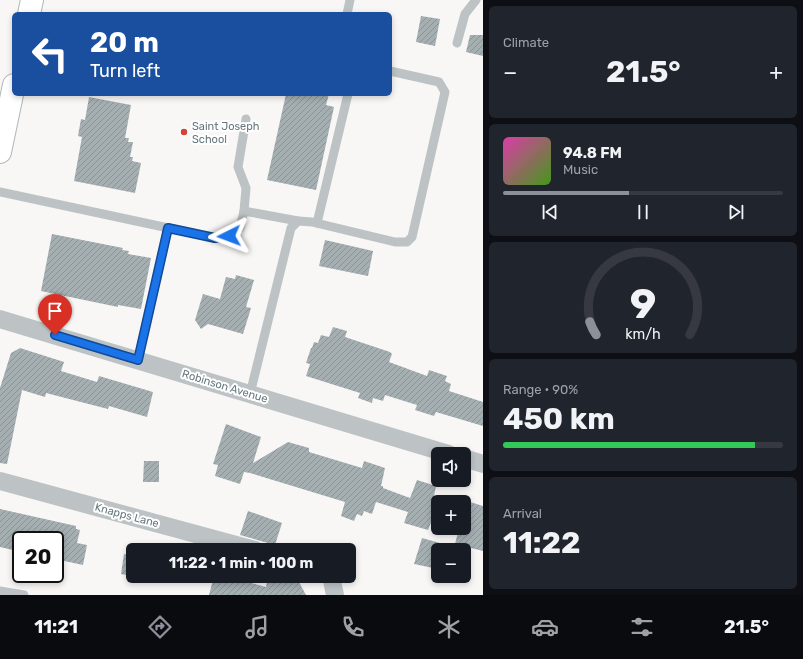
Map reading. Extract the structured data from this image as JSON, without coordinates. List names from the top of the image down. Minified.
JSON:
{"streets":{"street":["Robinson Avenue","Knapps Lane"]},"places":["Saint Joseph School"],"page":{"tile":["Climate",["Range · 90%","450 km"],["Arrival","11:22"]],"turn":["20 m","Turn left"],"heat":["−","21.5°","+"],"song":["94.8 FM","Music"],"map_buttons":["+","−"],"limit":"20","trip":"11:22 · 1 min · 100 m","tabs":["11:21","21.5°"],"gauge":["9","km/h"]}}
